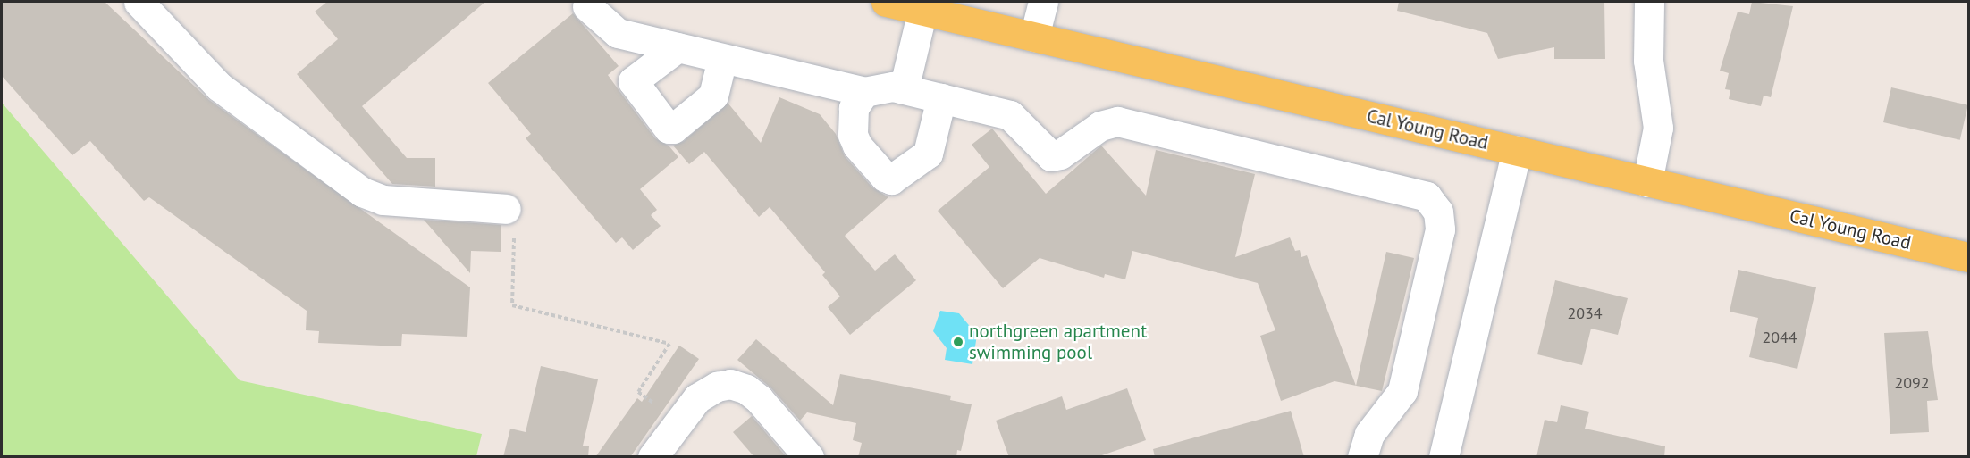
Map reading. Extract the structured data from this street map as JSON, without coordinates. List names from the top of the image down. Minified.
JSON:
{"streets":{"main road":["Cal Young Road"]},"places":["northgreen apartment swimming pool"],"house_numbers":["2034","2044","2092"]}
